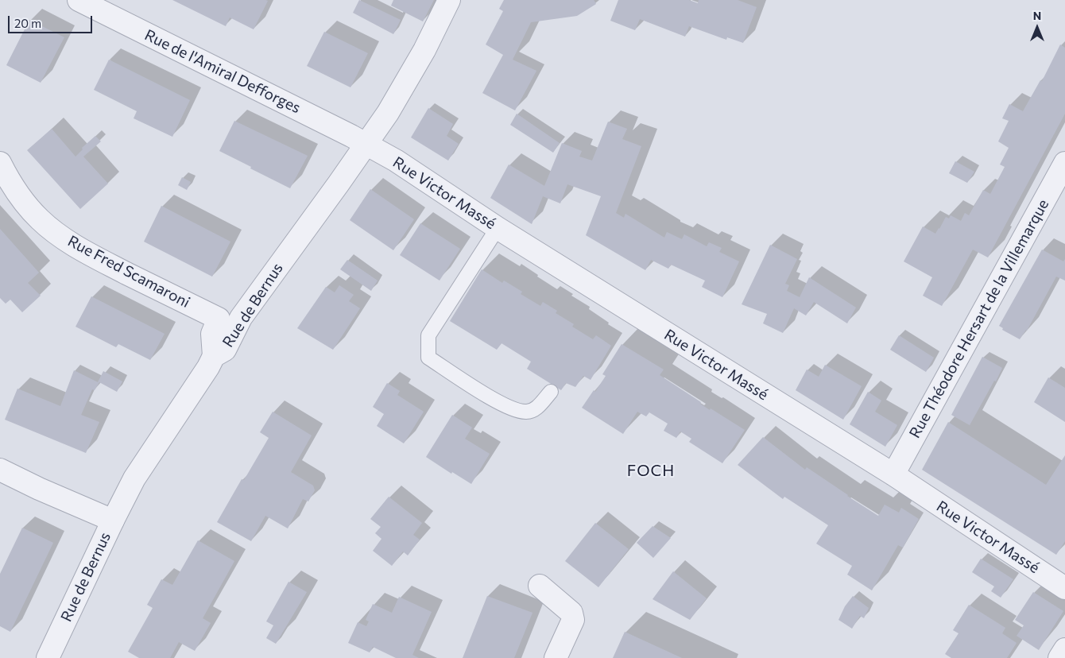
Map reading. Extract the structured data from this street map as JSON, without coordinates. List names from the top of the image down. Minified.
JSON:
{"streets":{"street":["Rue de l'Amiral Defforges","Rue Victor Massé","Rue Fred Scamaroni","Rue de Bernus","Rue Théodore Hersart de la Villemarque"]},"crossings":[["Rue de l'Amiral Defforges","Rue Victor Massé"],["Rue de l'Amiral Defforges","Rue de Bernus"],["Rue Victor Massé","Rue de Bernus"],["Rue Victor Massé","Rue Théodore Hersart de la Villemarque"]],"districts":["FOCH"],"scale_bar":"20 m","north":"top"}
